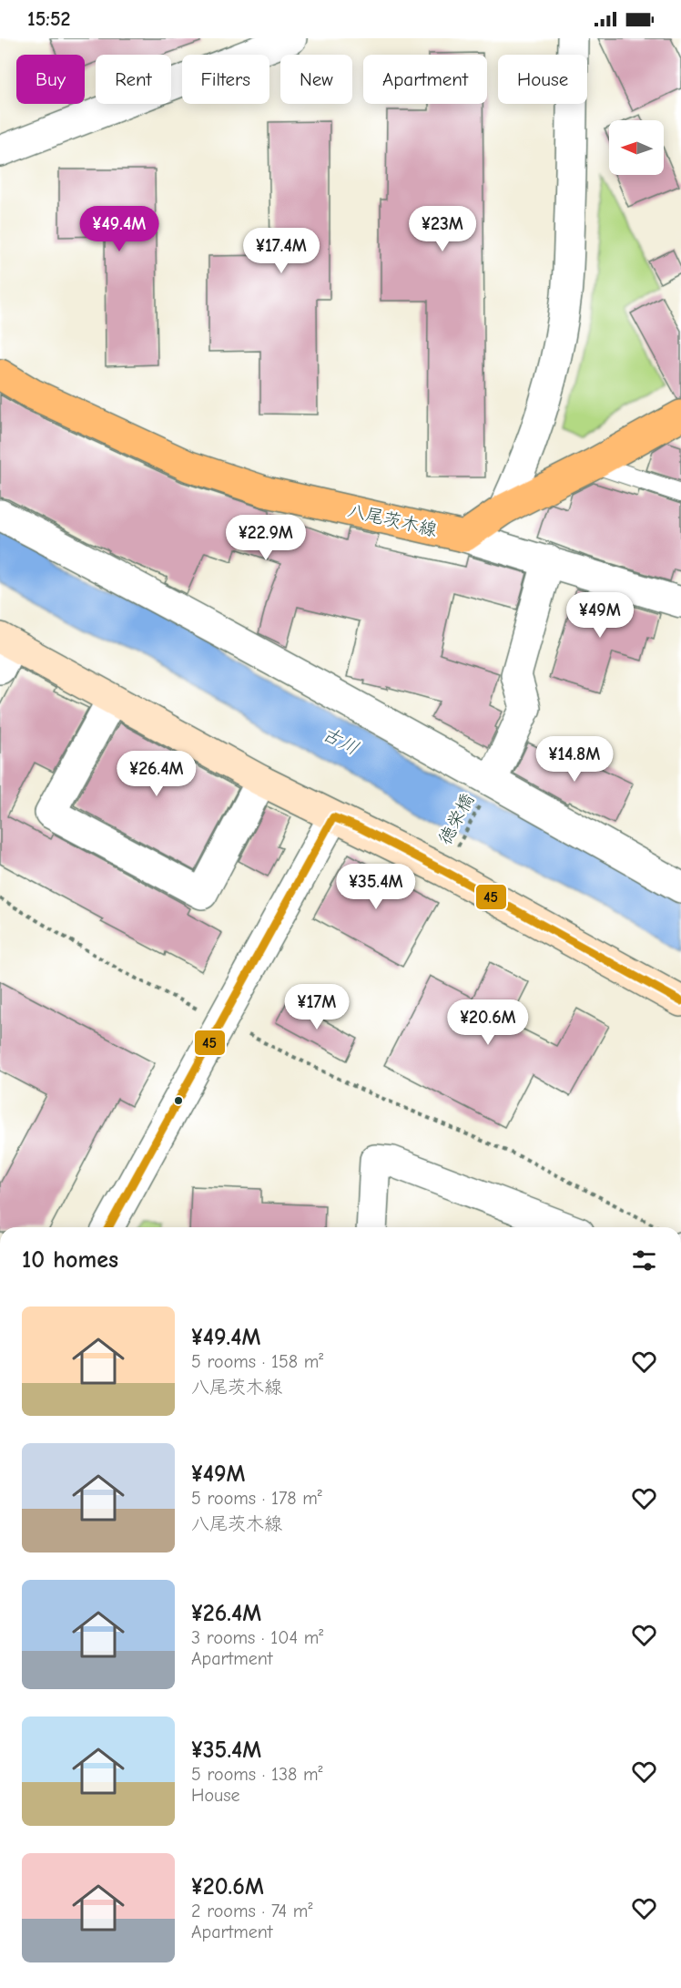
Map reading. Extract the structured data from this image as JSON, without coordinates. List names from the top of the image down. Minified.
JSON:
{"streets":{"main road":["八尾茨木線"],"path":["徳栄橋"]},"water":["古川"],"lines":["transit line 45"],"north":"left","page":{"status":"15:52","chip":["Buy","Rent","Filters","New","Apartment","House"],"price":["¥49.4M","¥23M","¥17.4M","¥22.9M","¥49M","¥14.8M","¥26.4M","¥35.4M","¥17M","¥20.6M"],"heading":"10 homes","list":[{"name":"¥49.4M","note":"5 rooms · 158 m² · 八尾茨木線"},{"name":"¥49M","note":"5 rooms · 178 m² · 八尾茨木線"},{"name":"¥26.4M","note":"3 rooms · 104 m² · Apartment"},{"name":"¥35.4M","note":"5 rooms · 138 m² · House"},{"name":"¥20.6M","note":"2 rooms · 74 m² · Apartment"}]}}
